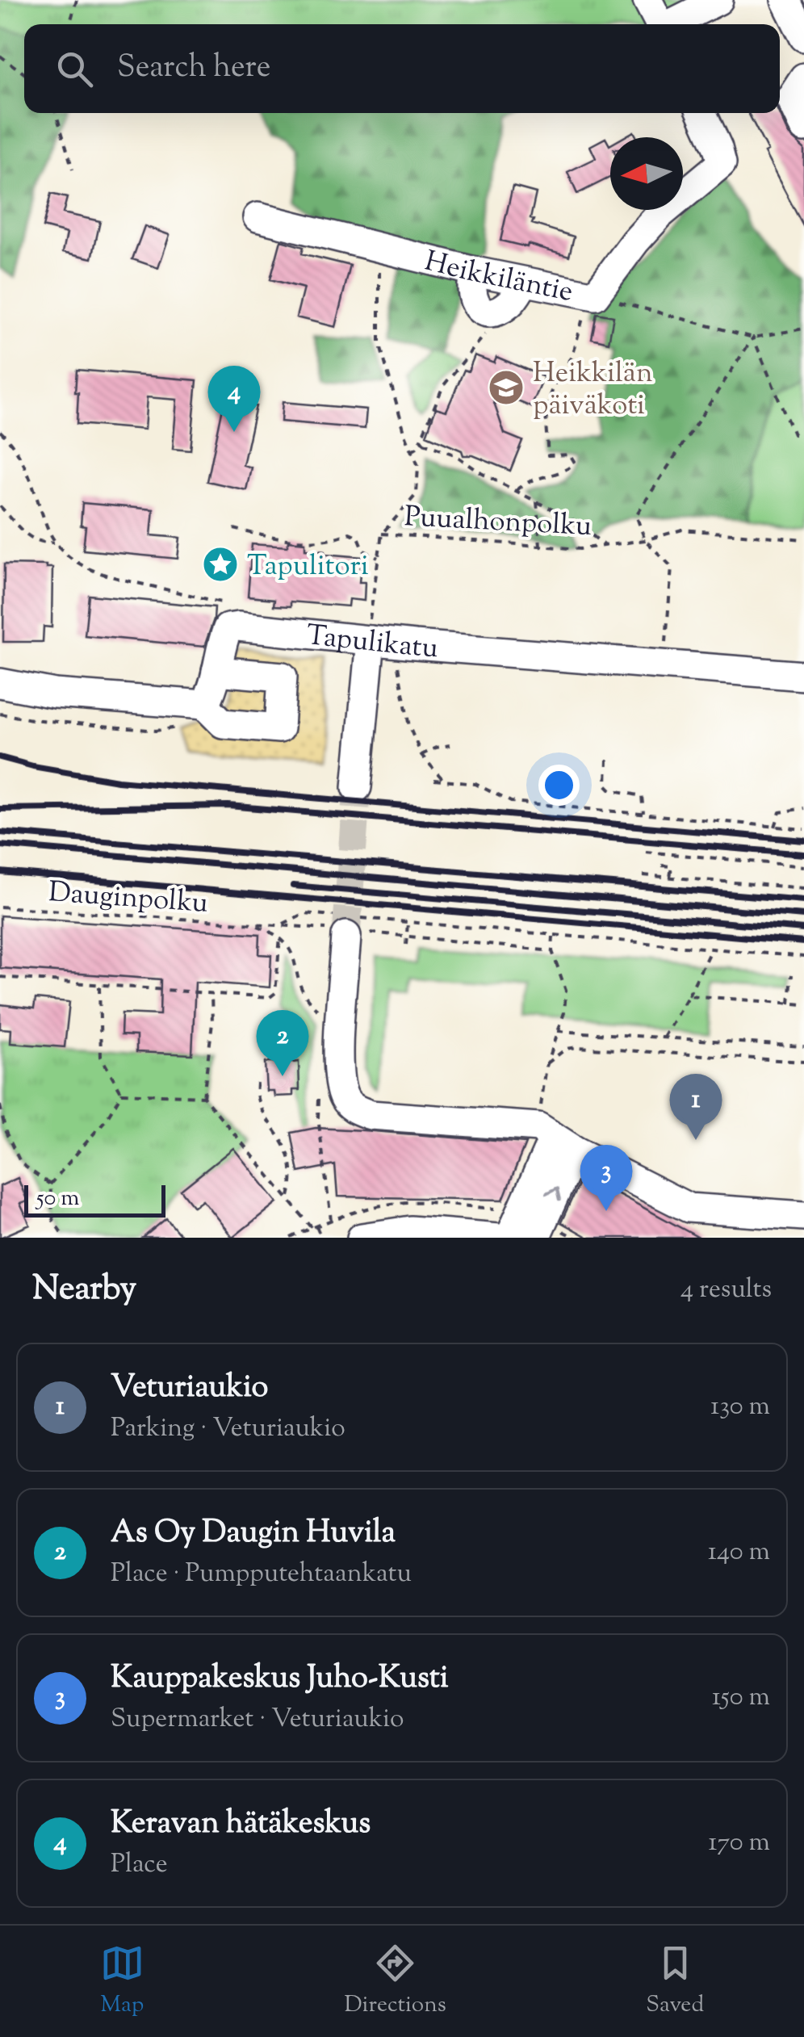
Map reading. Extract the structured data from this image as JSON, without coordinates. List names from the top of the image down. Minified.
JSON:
{"streets":{"street":["Heikkiläntie","Tapulikatu"],"path":["Puualhonpolku","Dauginpolku"]},"places":{"school or university":["Heikkilän päiväkoti"],"place":["Tapulitori"]},"scale_bar":"50 m","north":"left","page":{"search":"Search here","pins":["4","2","1","3"],"scale":"50 m","heading":["Nearby","4 results"],"list":[{"mark":"1","name":"Veturiaukio","note":"Parking · Veturiaukio","value":"130 m"},{"mark":"2","name":"As Oy Daugin Huvila","note":"Place · Pumpputehtaankatu","value":"140 m"},{"mark":"3","name":"Kauppakeskus Juho-Kusti","note":"Supermarket · Veturiaukio","value":"150 m"},{"mark":"4","name":"Keravan hätäkeskus","note":"Place","value":"170 m"}],"nav":["Map","Directions","Saved"]}}
